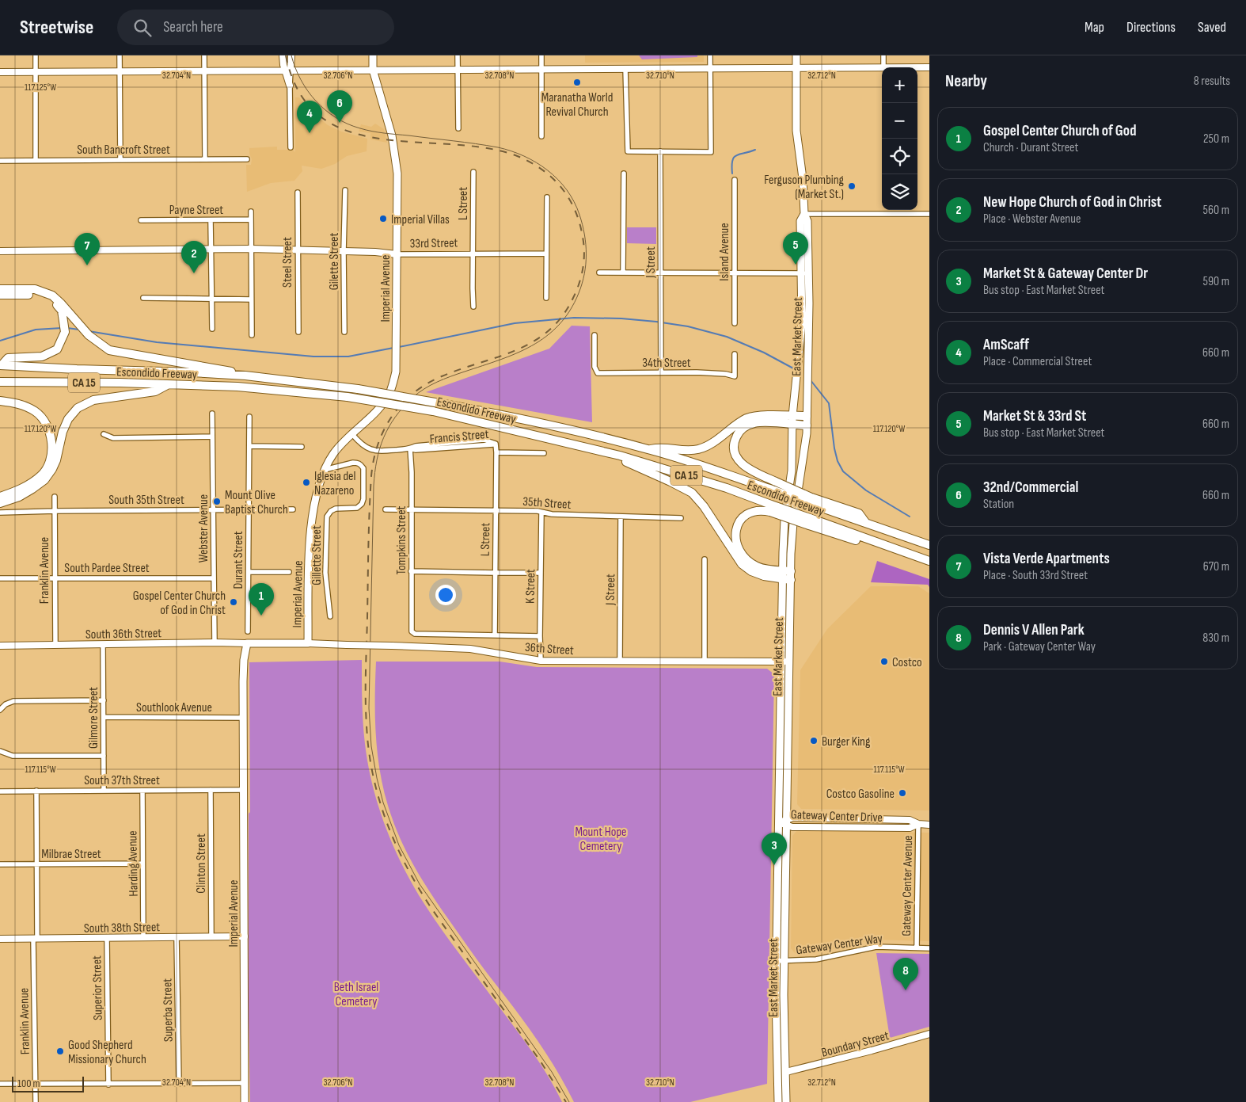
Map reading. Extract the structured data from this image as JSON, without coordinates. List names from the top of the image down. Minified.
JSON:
{"streets":{"highway":["Escondido Freeway","CA 15"],"main road":["33rd Street","Imperial Avenue","East Market Street","South 36th Street","36th Street","Gateway Center Drive","South 38th Street","Boundary Street"],"street":["South Bancroft Street","L Street","Payne Street","Island Avenue","Gilette Street","Steel Street","J Street","34th Street","Francis Street","South 35th Street","35th Street","Webster Avenue","Tompkins Street","Gillette Street","Durant Street","South Pardee Street","Franklin Avenue","K Street","Southlook Avenue","Gilmore Street","South 37th Street","Milbrae Street","Harding Avenue","Clinton Street","Gateway Center Avenue","Gateway Center Way","Superior Street","Superba Street"]},"crossings":[["L Street","33rd Street"],["L Street","Francis Street"],["L Street","35th Street"],["L Street","36th Street"],["33rd Street","Gilette Street"],["33rd Street","Steel Street"],["33rd Street","Imperial Avenue"],["J Street","34th Street"],["J Street","35th Street"],["J Street","36th Street"],["Imperial Avenue","Francis Street"],["Imperial Avenue","Gillette Street"],["Imperial Avenue","South 36th Street"],["Imperial Avenue","36th Street"],["Imperial Avenue","Southlook Avenue"],["Imperial Avenue","South 37th Street"],["Imperial Avenue","South 38th Street"],["East Market Street","36th Street"],["East Market Street","Gateway Center Drive"],["East Market Street","Gateway Center Way"],["East Market Street","Boundary Street"],["Francis Street","Tompkins Street"],["South 35th Street","Webster Avenue"],["South 35th Street","Durant Street"],["South 35th Street","Franklin Avenue"],["35th Street","Tompkins Street"],["35th Street","K Street"],["Webster Avenue","South Pardee Street"],["Webster Avenue","South 36th Street"],["Tompkins Street","36th Street"],["South Pardee Street","Franklin Avenue"],["Franklin Avenue","South 36th Street"],["Franklin Avenue","South 37th Street"],["Franklin Avenue","Milbrae Street"],["Franklin Avenue","South 38th Street"],["K Street","36th Street"],["South 36th Street","Gilmore Street"],["Southlook Avenue","Gilmore Street"],["Gilmore Street","South 37th Street"],["South 37th Street","Harding Avenue"],["South 37th Street","Clinton Street"],["Gateway Center Drive","Gateway Center Avenue"],["Milbrae Street","Harding Avenue"],["Harding Avenue","South 38th Street"],["Clinton Street","South 38th Street"],["Gateway Center Avenue","Gateway Center Way"],["South 38th Street","Superior Street"],["South 38th Street","Superba Street"]],"parks":["Mount Hope Cemetery","Beth Israel Cemetery"],"places":["Maranatha World Revival Church","Ferguson Plumbing (Market St.)","Imperial Villas","Iglesia del Nazareno","Mount Olive Baptist Church","Gospel Center Church of God in Christ","Costco","Burger King","Costco Gasoline","Good Shepherd Missionary Church"],"scale_bar":"100 m","page":{"header":"Streetwise","search":"Search here","nav":["Map","Directions","Saved"],"heading":["Nearby","8 results"],"map_buttons":["+","−"],"pins":["6","4","5","7","2","1","3","8"],"list":[{"mark":"1","name":"Gospel Center Church of God","note":"Church · Durant Street","value":"250 m"},{"mark":"2","name":"New Hope Church of God in Christ","note":"Place · Webster Avenue","value":"560 m"},{"mark":"3","name":"Market St & Gateway Center Dr","note":"Bus stop · East Market Street","value":"590 m"},{"mark":"4","name":"AmScaff","note":"Place · Commercial Street","value":"660 m"},{"mark":"5","name":"Market St & 33rd St","note":"Bus stop · East Market Street","value":"660 m"},{"mark":"6","name":"32nd/Commercial","note":"Station","value":"660 m"},{"mark":"7","name":"Vista Verde Apartments","note":"Place · South 33rd Street","value":"670 m"},{"mark":"8","name":"Dennis V Allen Park","note":"Park · Gateway Center Way","value":"830 m"}],"scale":"100 m"},"coordinates":["32.704°N","32.706°N","32.708°N","32.710°N","32.712°N","117.125°W","117.120°W","117.115°W"]}
